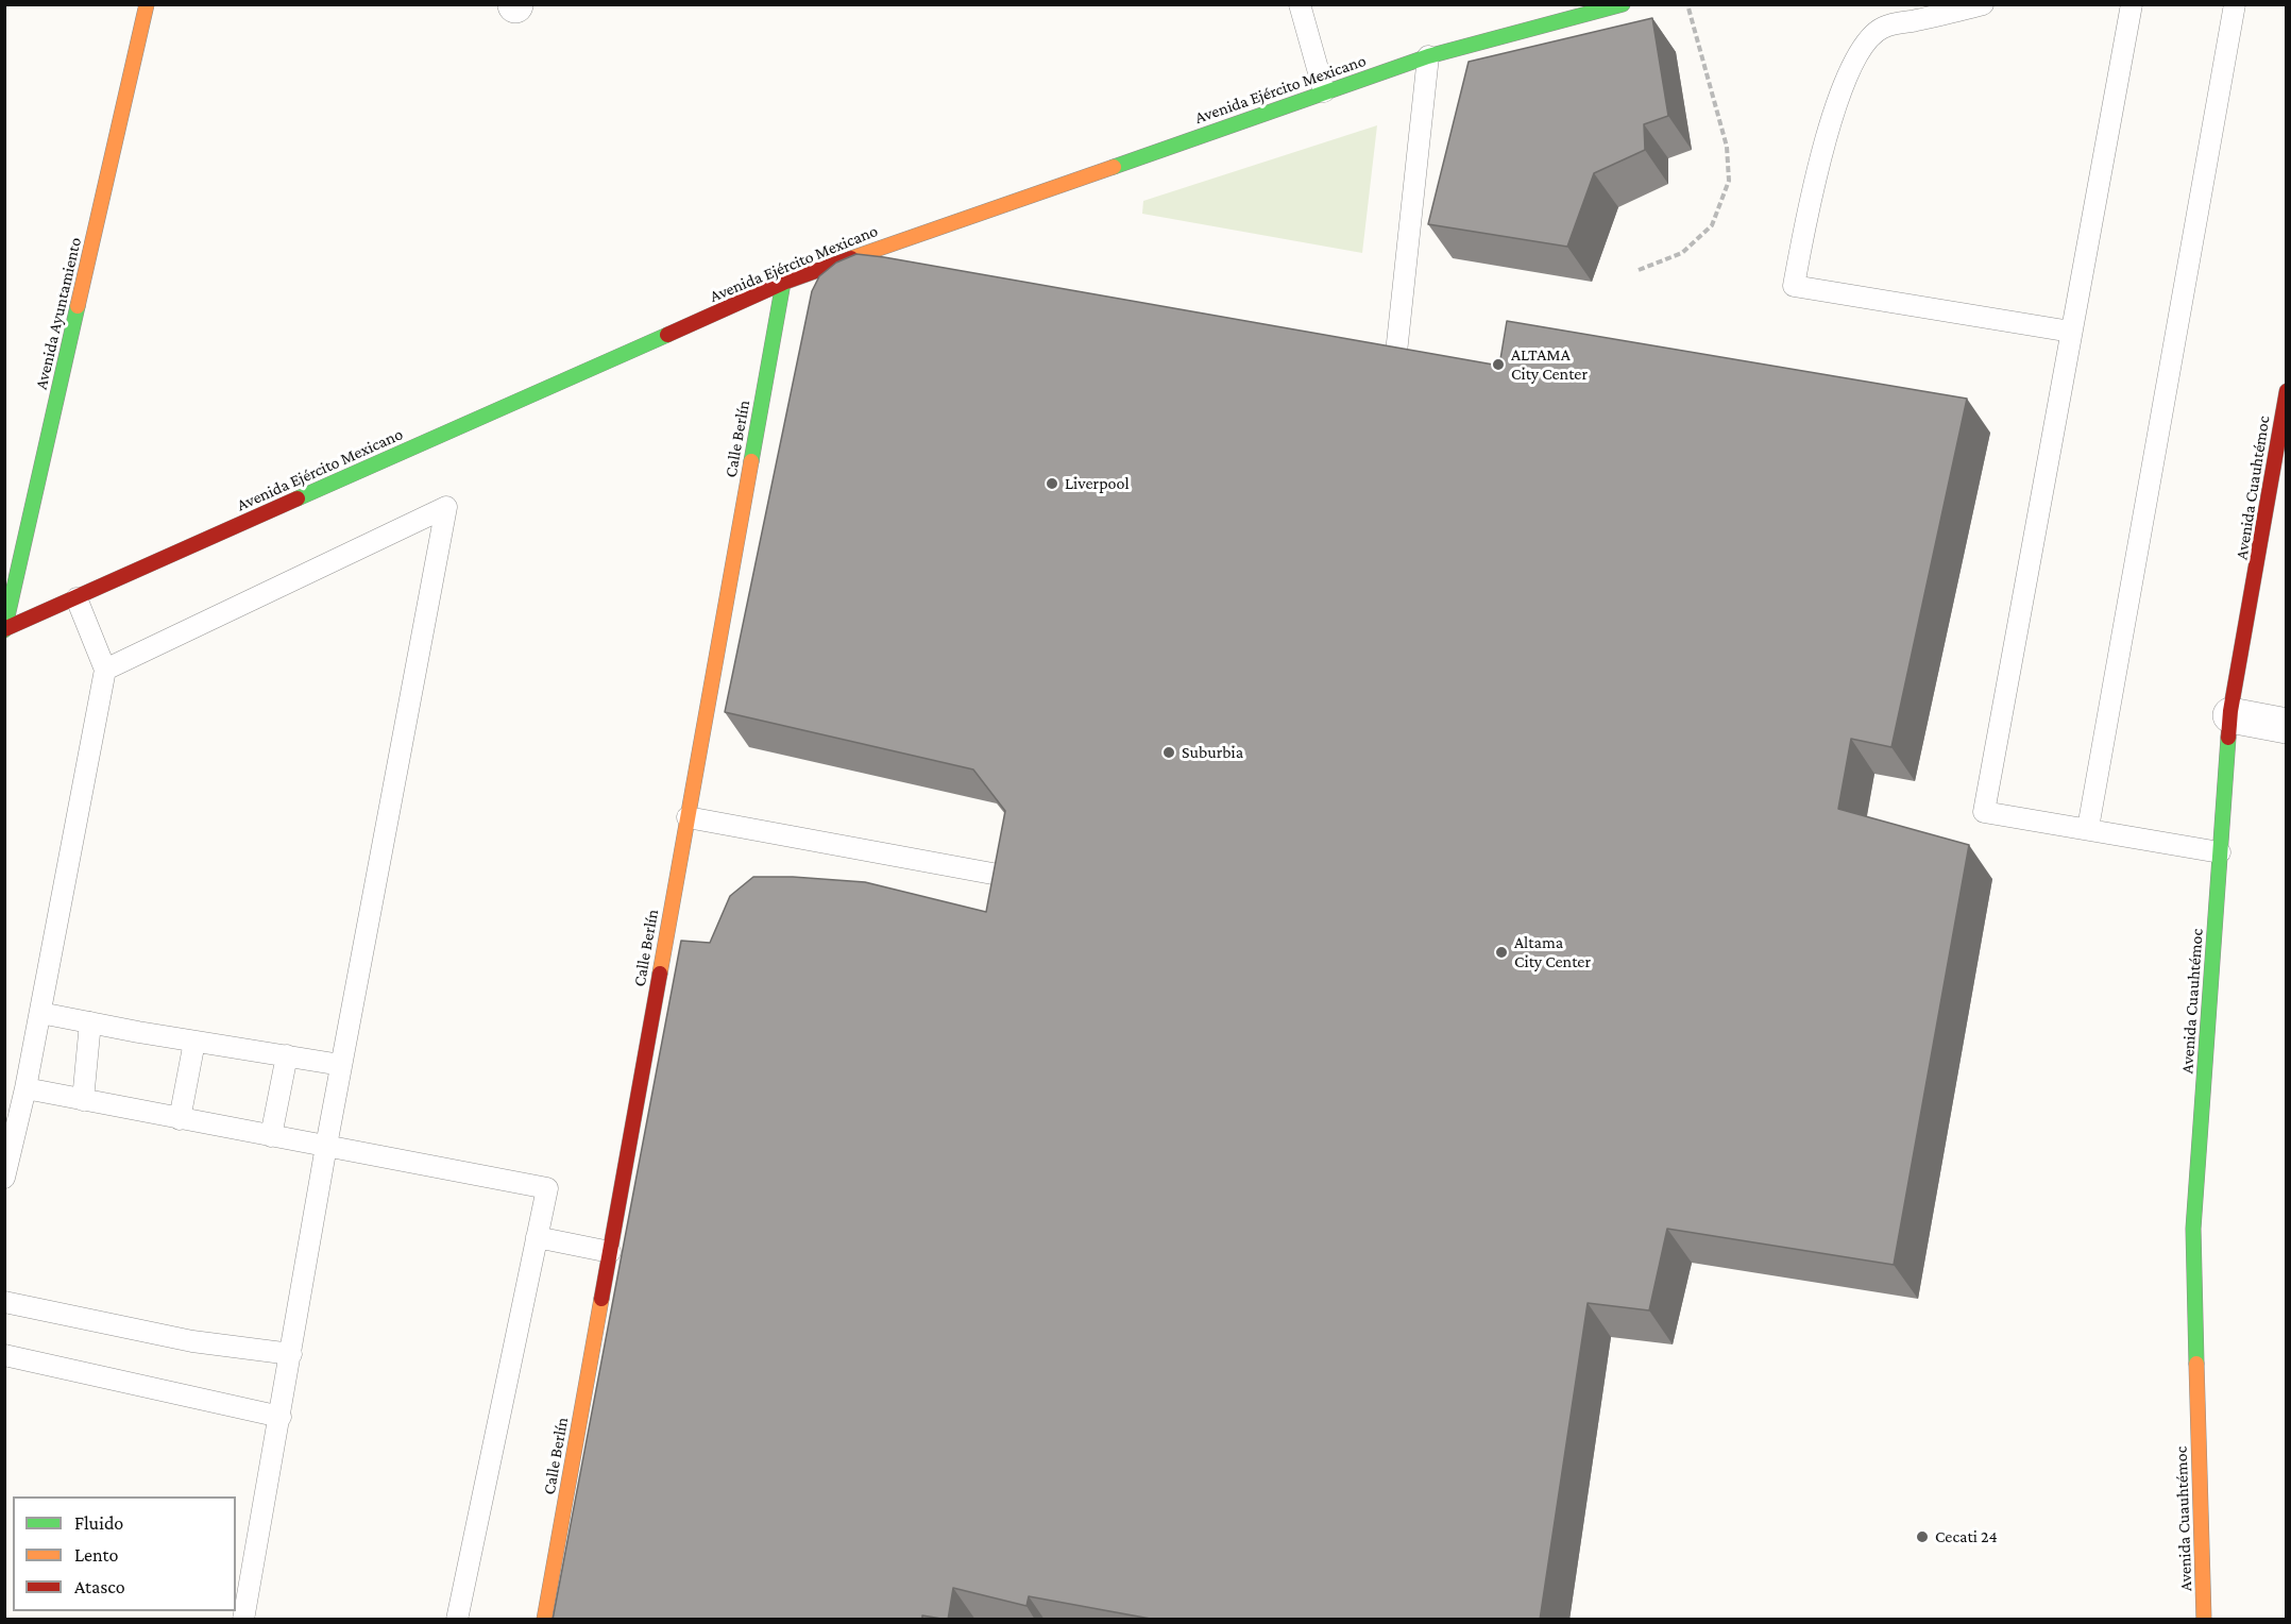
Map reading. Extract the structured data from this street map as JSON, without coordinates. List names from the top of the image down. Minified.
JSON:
{"streets":{"street":["Avenida Ejército Mexicano","Avenida Ayuntamiento","Calle Berlín","Avenida Cuauhtémoc"]},"crossings":[["Avenida Ejército Mexicano","Avenida Ayuntamiento"],["Avenida Ejército Mexicano","Calle Berlín"]],"places":["ALTAMA City Center","Liverpool","Suburbia","Altama City Center","Cecati 24"],"legend":["Fluido","Lento","Atasco"]}
